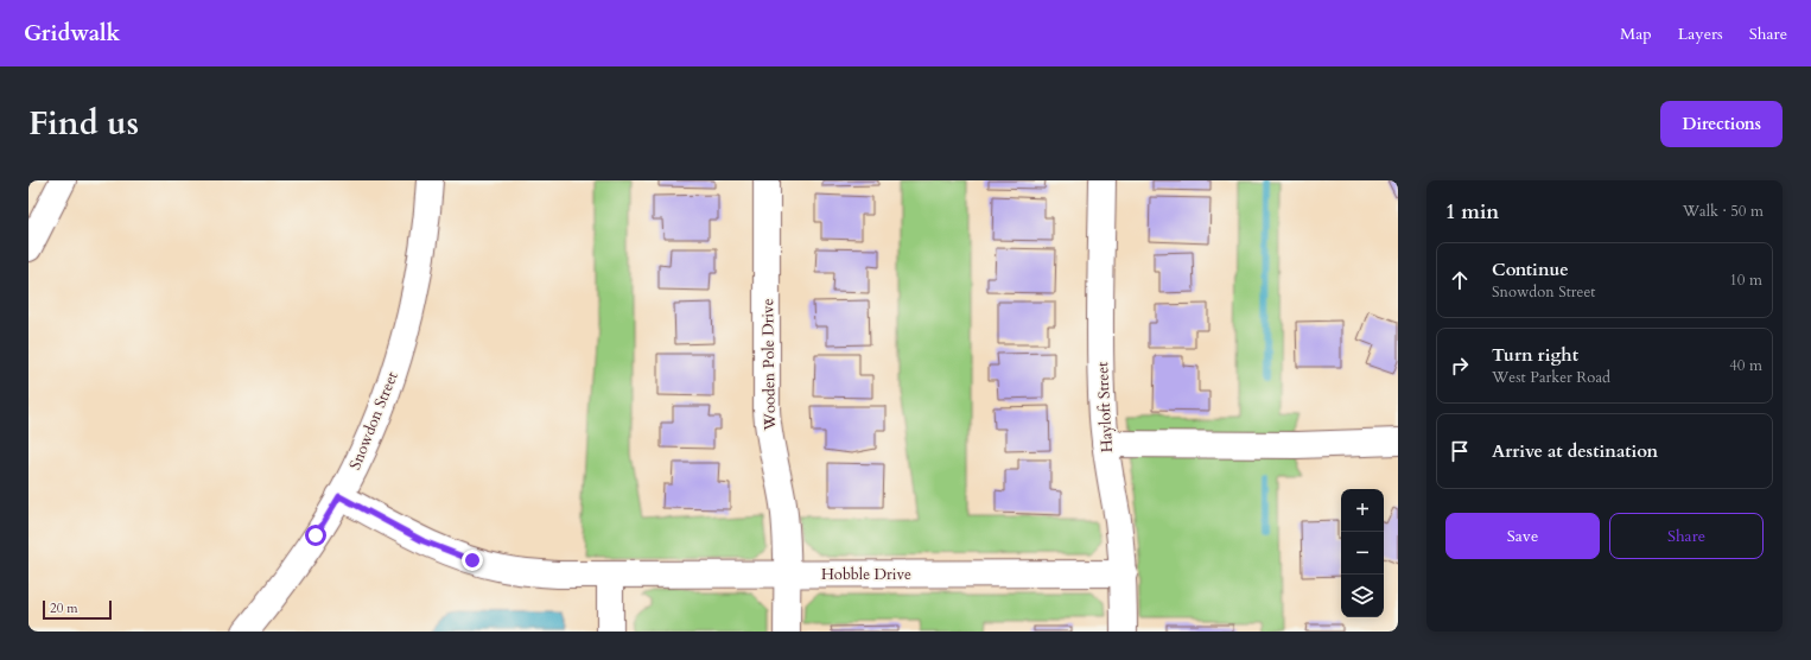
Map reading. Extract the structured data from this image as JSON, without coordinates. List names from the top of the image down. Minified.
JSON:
{"streets":{"street":["Wooden Pole Drive","Hayloft Street","Snowdon Street","Hobble Drive"]},"crossings":[["Wooden Pole Drive","Hobble Drive"],["Hayloft Street","Hobble Drive"],["Snowdon Street","Hobble Drive"]],"scale_bar":"20 m","page":{"header":"Gridwalk","nav":["Map","Layers","Share"],"title":"Find us","buttons":["Directions",["Save","Share"]],"heading":["1 min","Walk · 50 m"],"list":[["Continue","Snowdon Street","10 m"],["Turn right","West Parker Road","40 m"],"Arrive at destination"],"map_buttons":["+","−"],"scale":"20 m"}}
